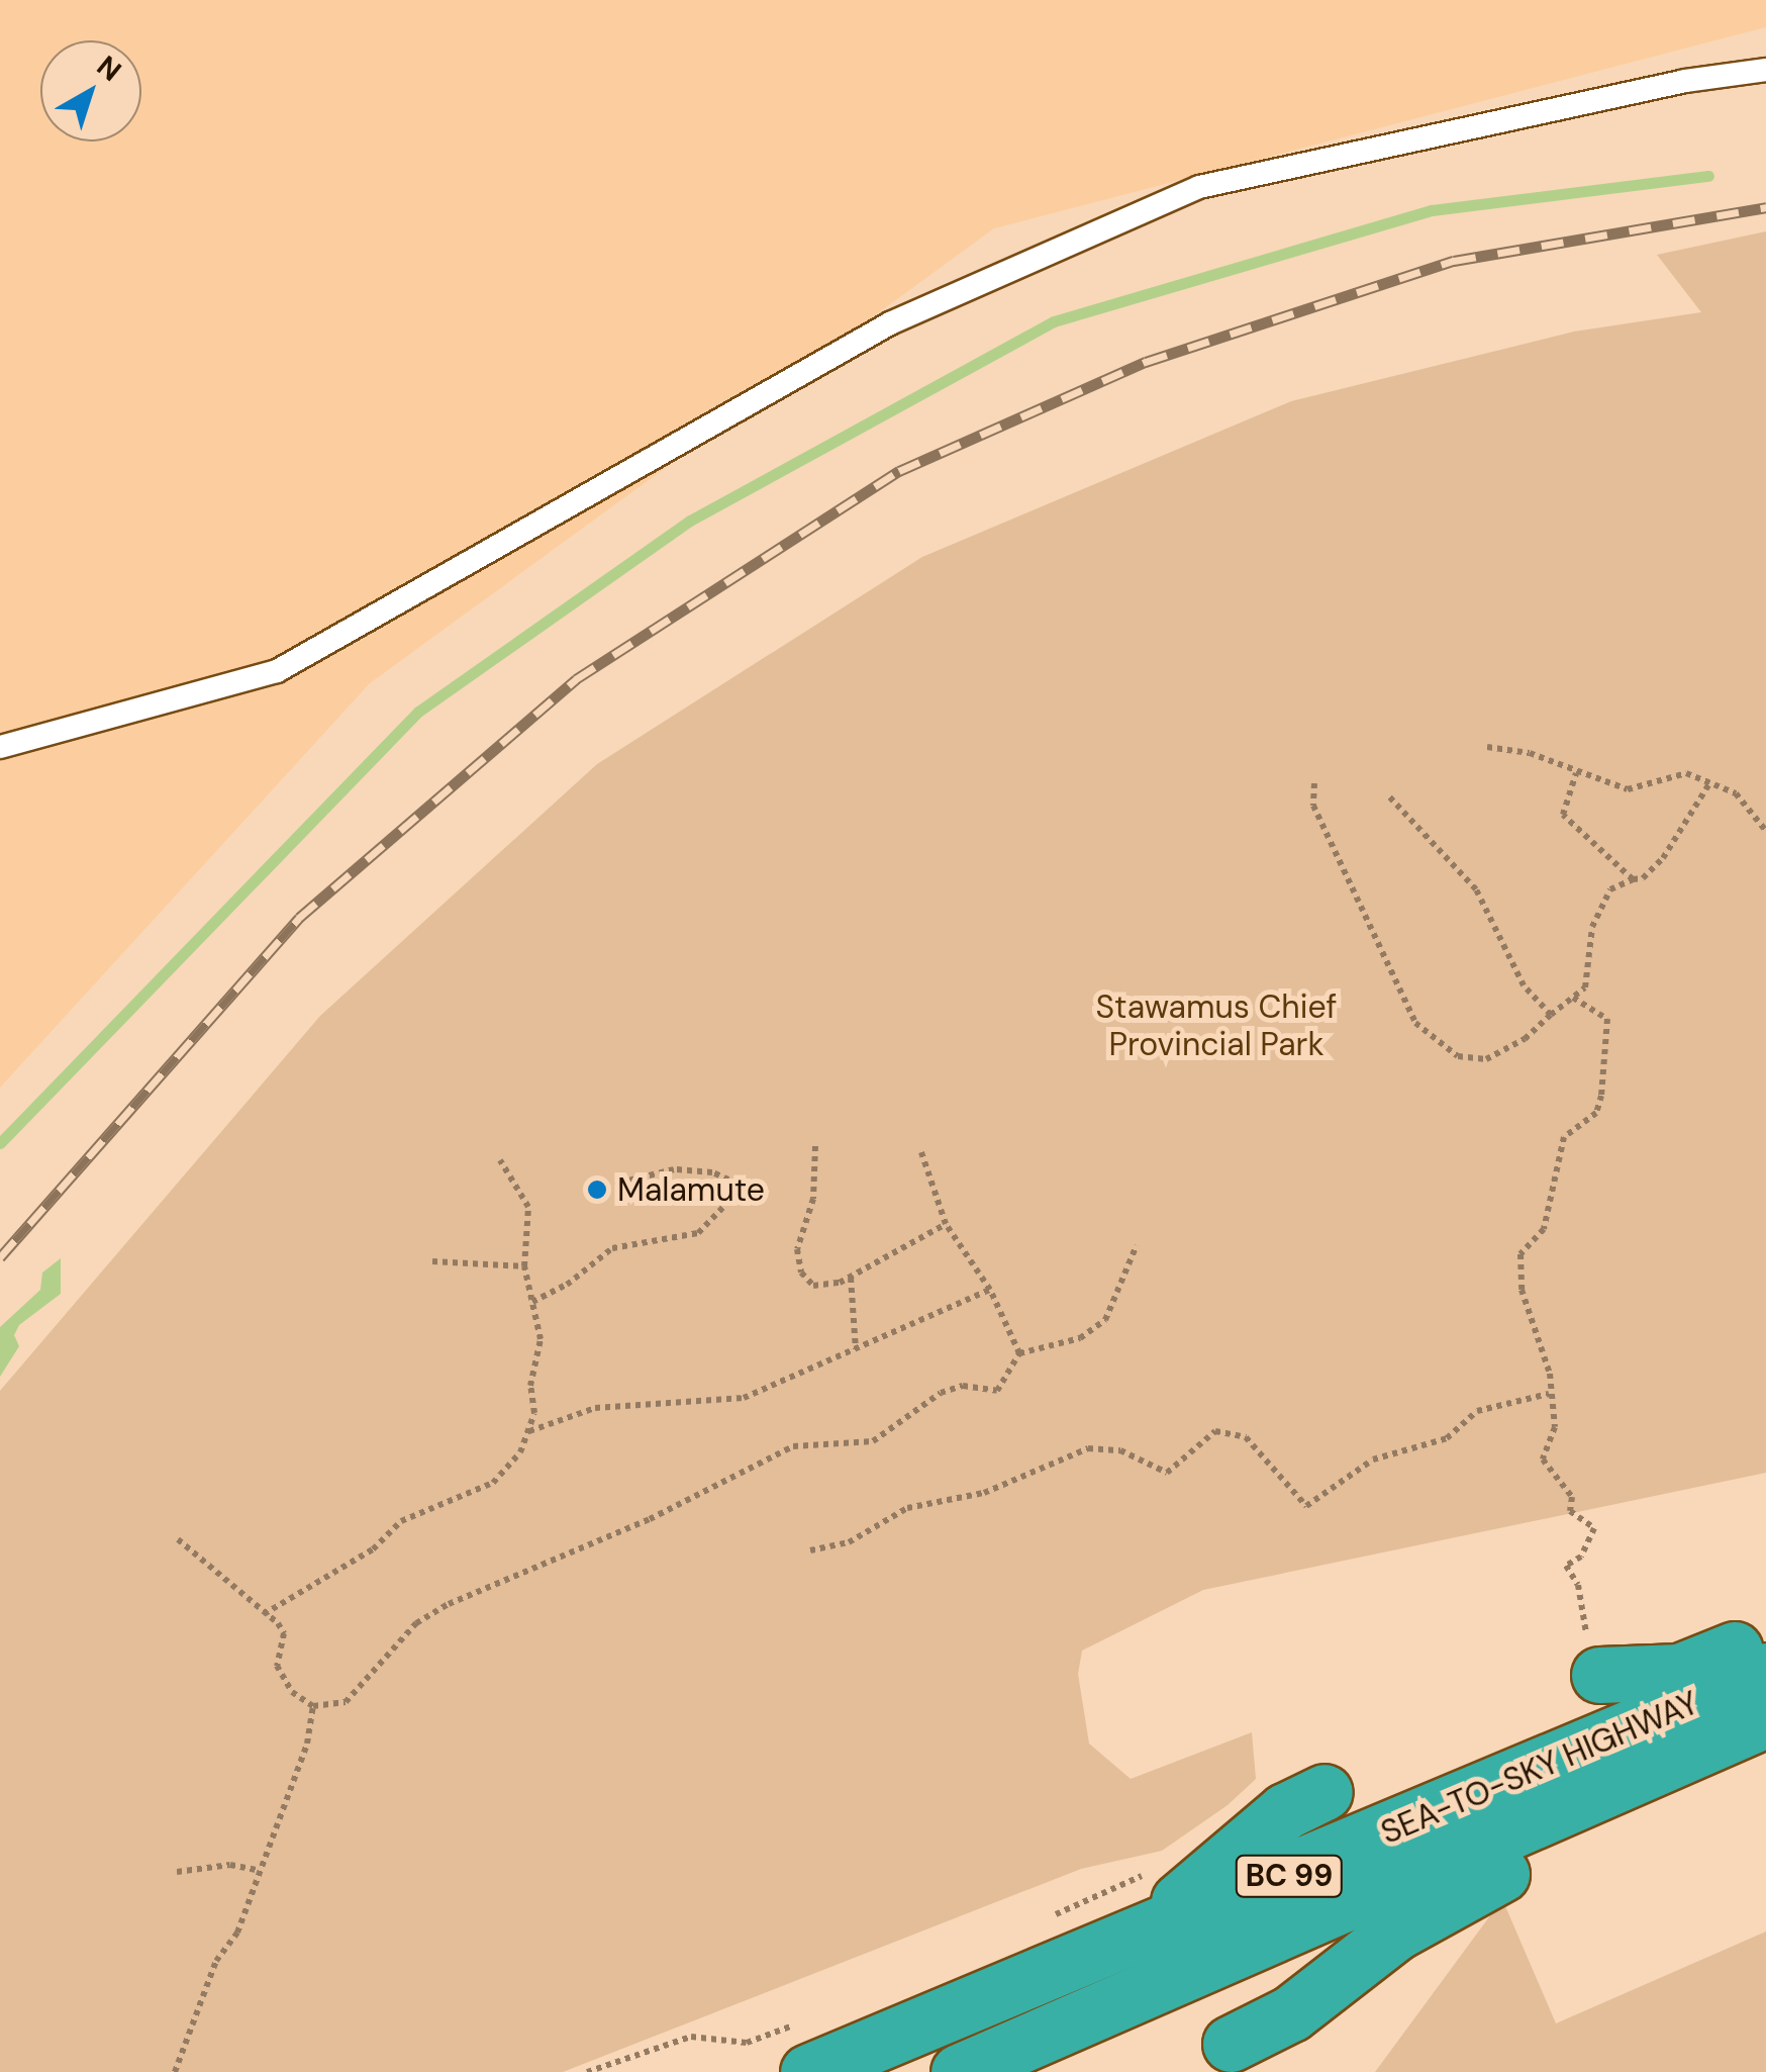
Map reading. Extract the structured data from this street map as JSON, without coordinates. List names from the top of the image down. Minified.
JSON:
{"streets":{"highway":["SEA-TO-SKY HIGHWAY","BC 99"]},"parks":["Stawamus Chief Provincial Park"],"places":["Malamute"],"north":"top right"}
